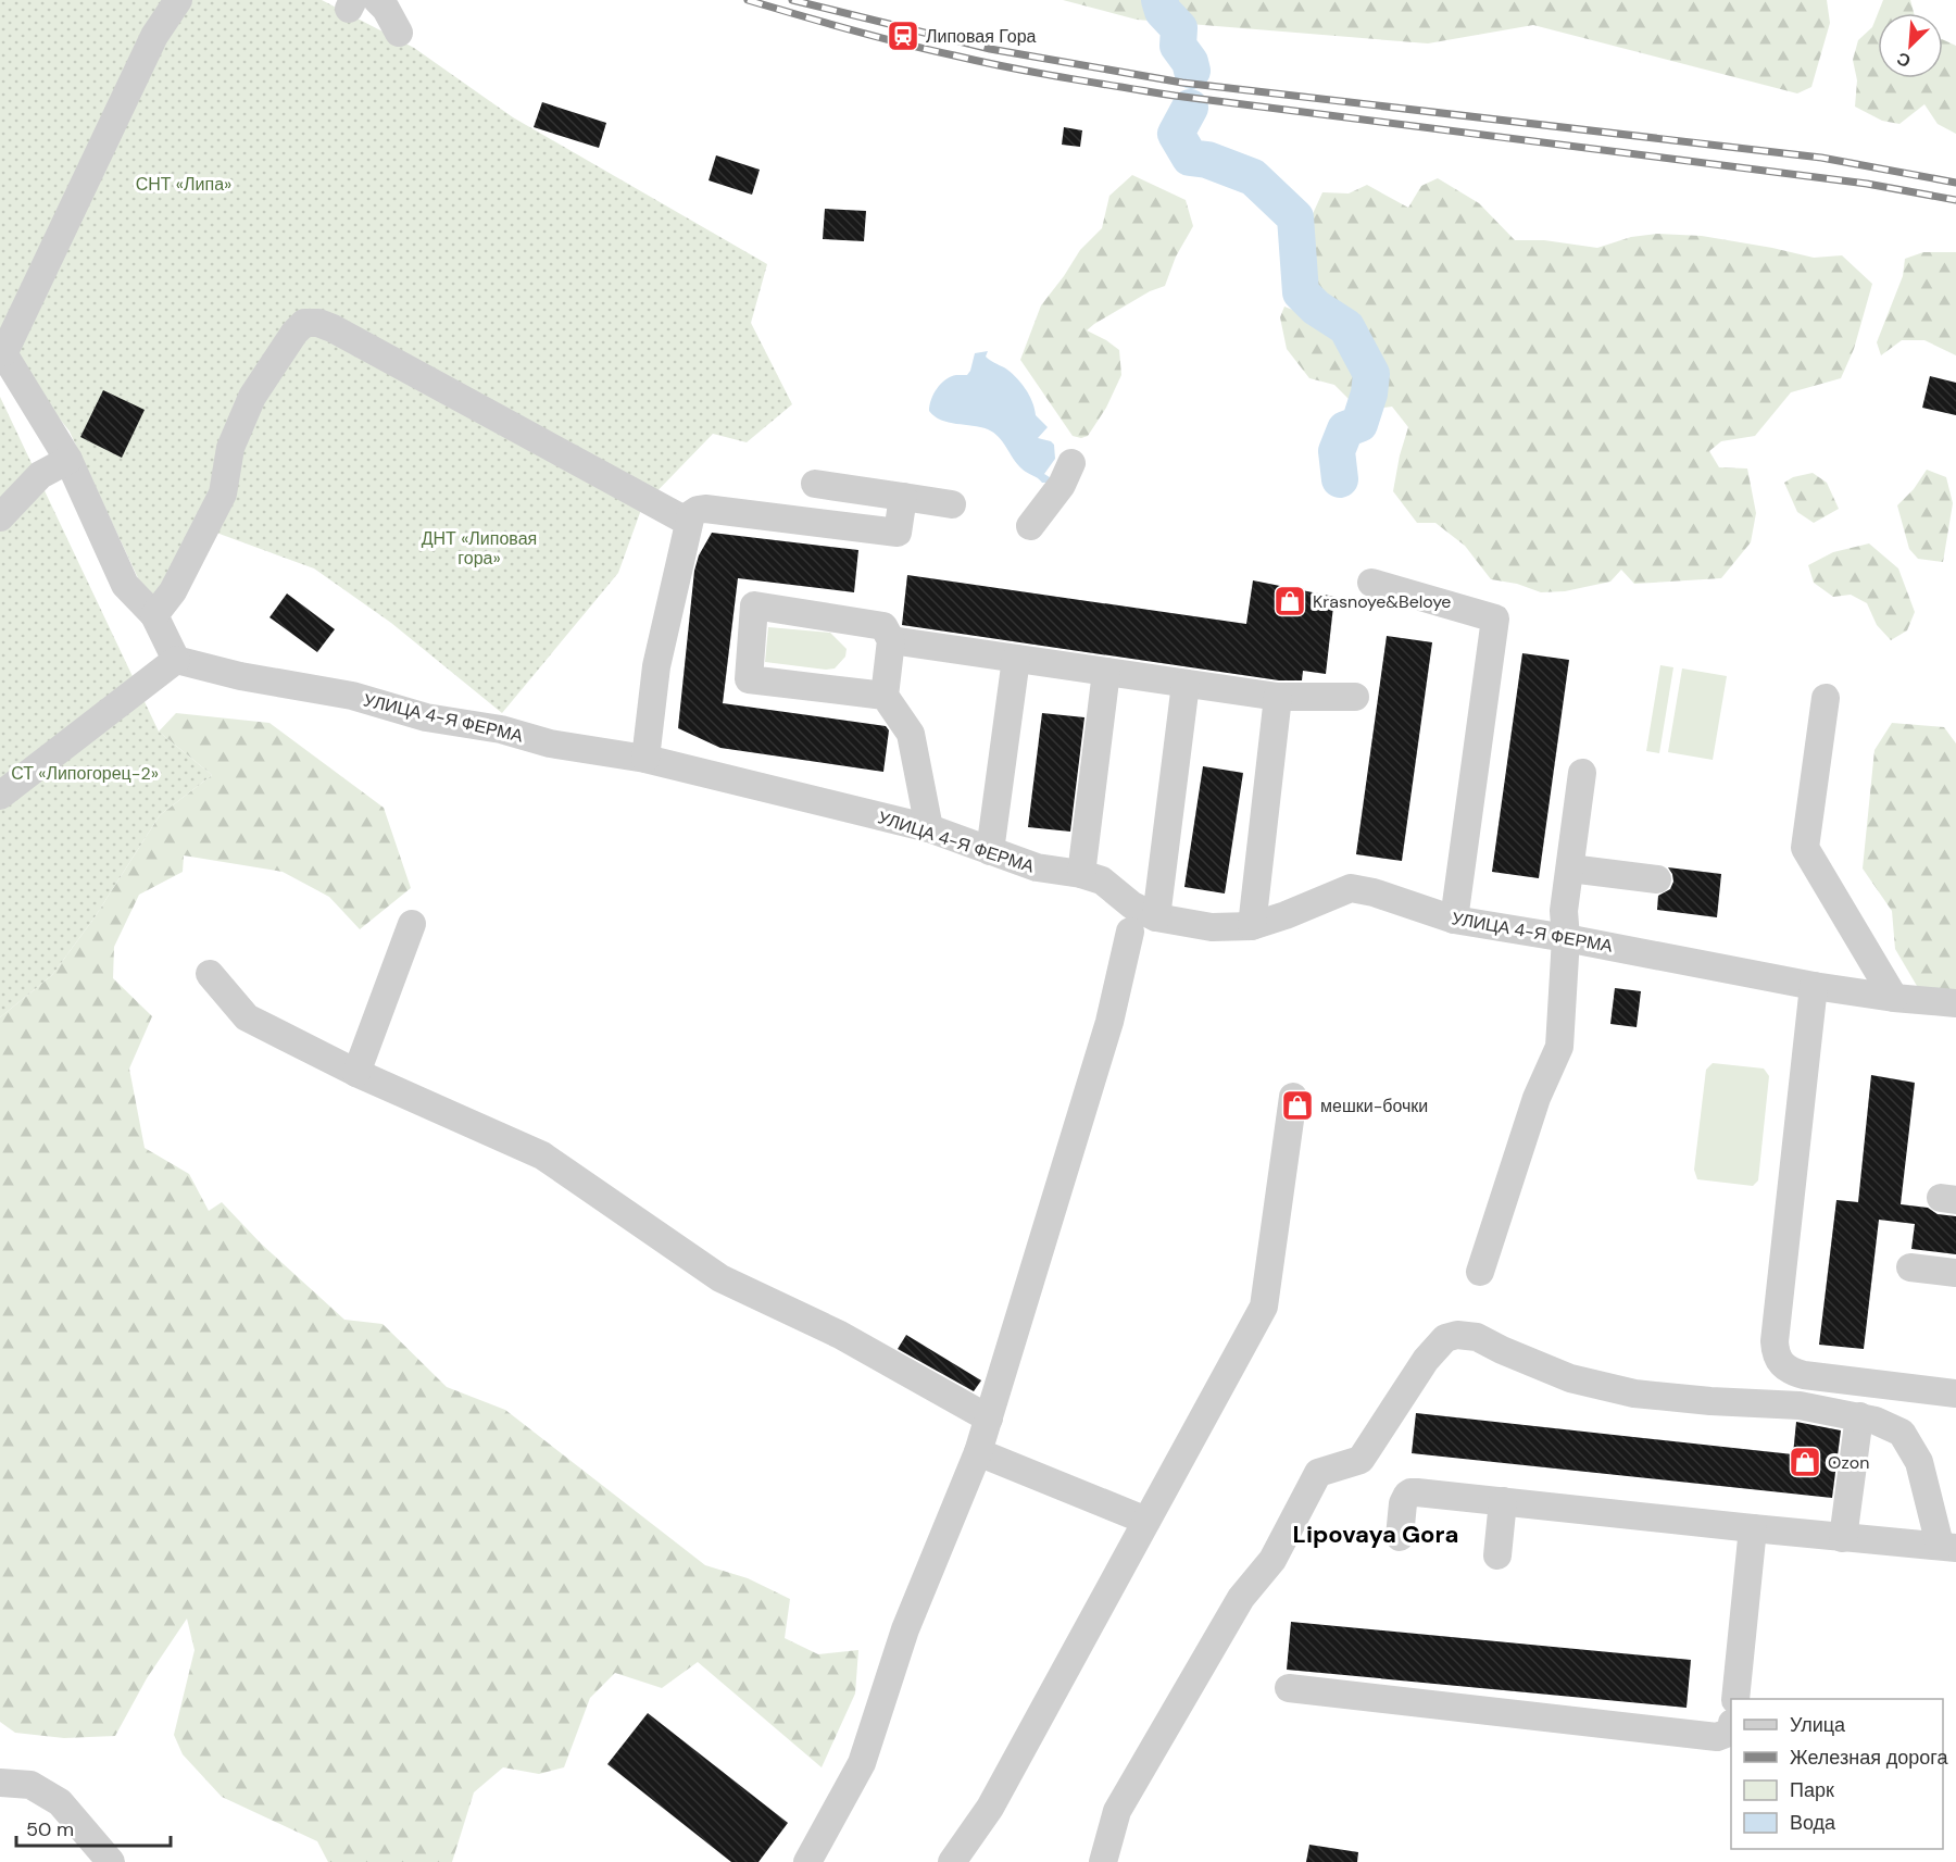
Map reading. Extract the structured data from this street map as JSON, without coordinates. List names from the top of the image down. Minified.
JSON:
{"streets":{"street":["УЛИЦА 4-Я ФЕРМА"]},"districts":["Lipovaya Gora"],"parks":["СНТ «Липа»","ДНТ «Липовая гора»","СТ «Липогорец-2»"],"places":{"station":["Липовая Гора"],"shop":["Krasnoye&Beloye","мешки-бочки","Ozon"]},"legend":["Улица","Железная дорога","Парк","Вода"],"scale_bar":"50 m","north":"bottom left"}
